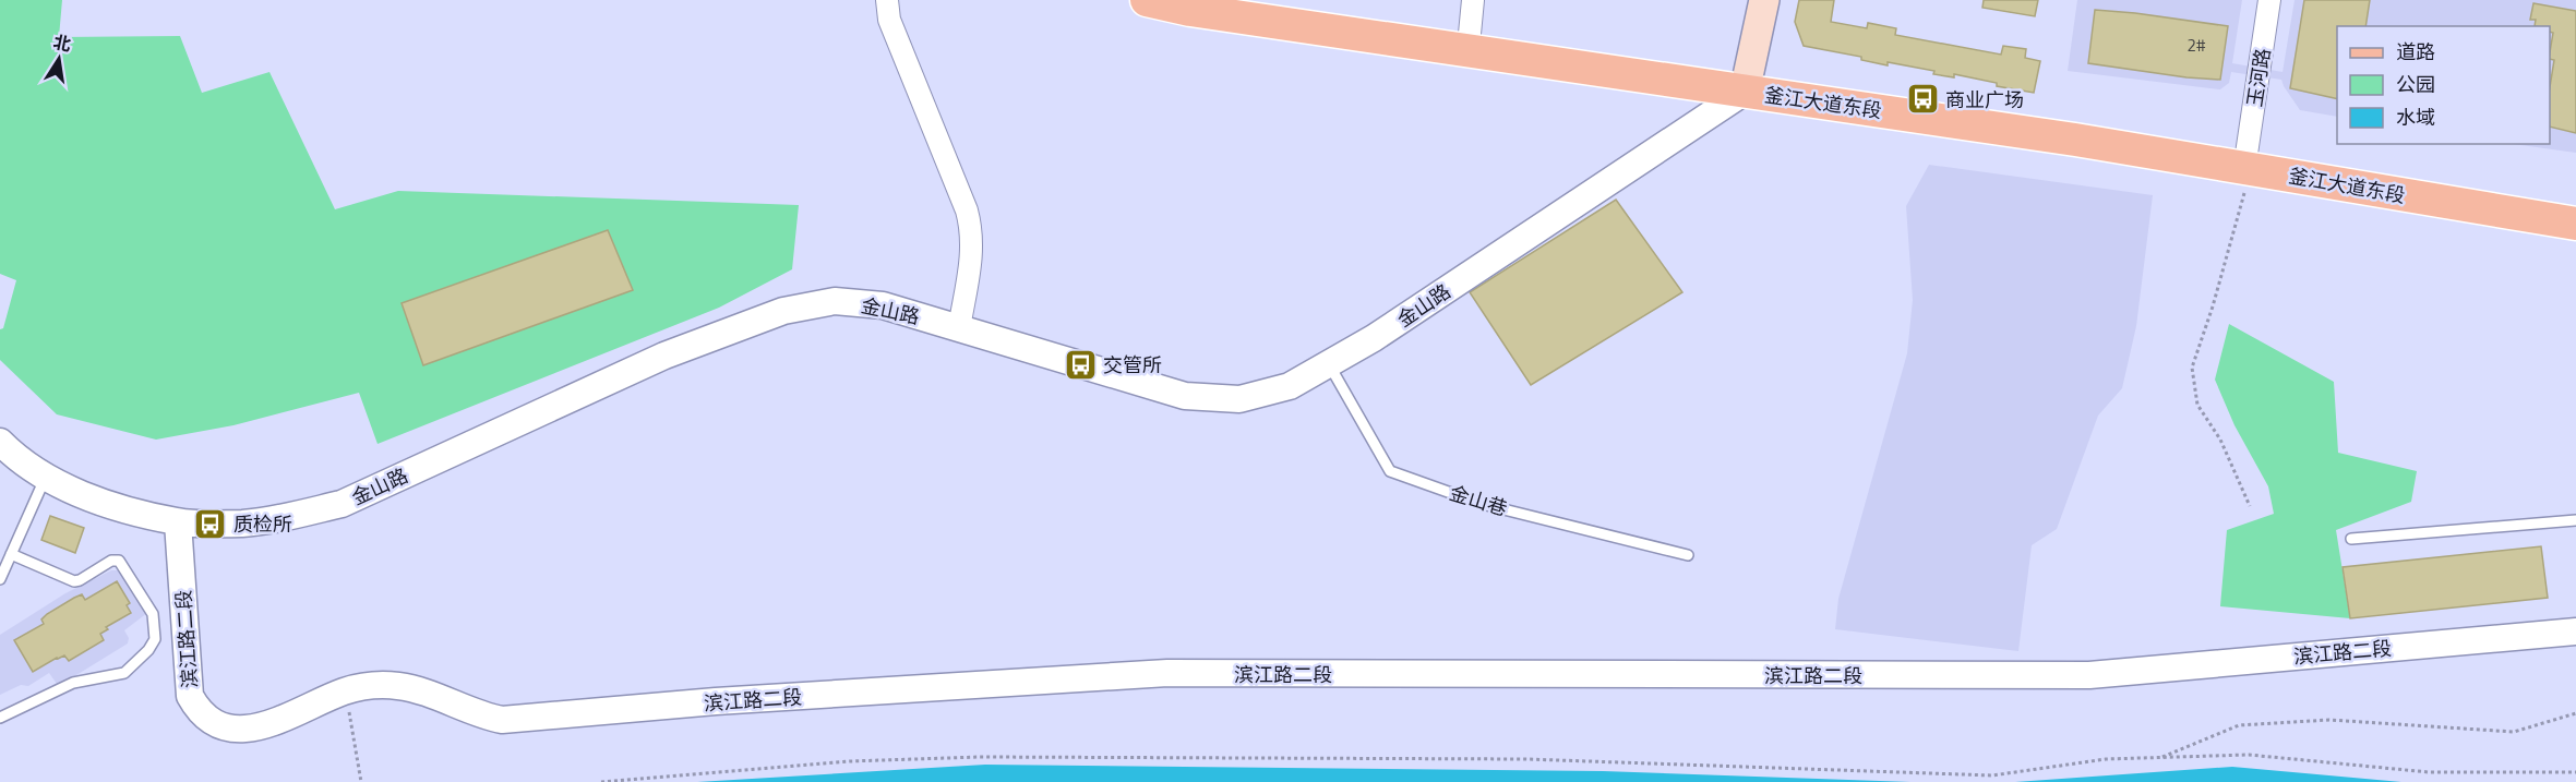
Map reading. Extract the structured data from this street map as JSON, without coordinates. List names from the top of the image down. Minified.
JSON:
{"streets":{"main road":["釜江大道东段"],"street":["玉河路","金山路","滨江路二段"],"lane":["金山巷"]},"crossings":[["玉河路","釜江大道东段"],["釜江大道东段","金山路"],["金山路","金山巷"],["金山路","滨江路二段"]],"places":{"bus stop":["商业广场","交管所","质检所"]},"house_numbers":["2#"],"legend":["道路","公园","水域"],"north":"top"}
